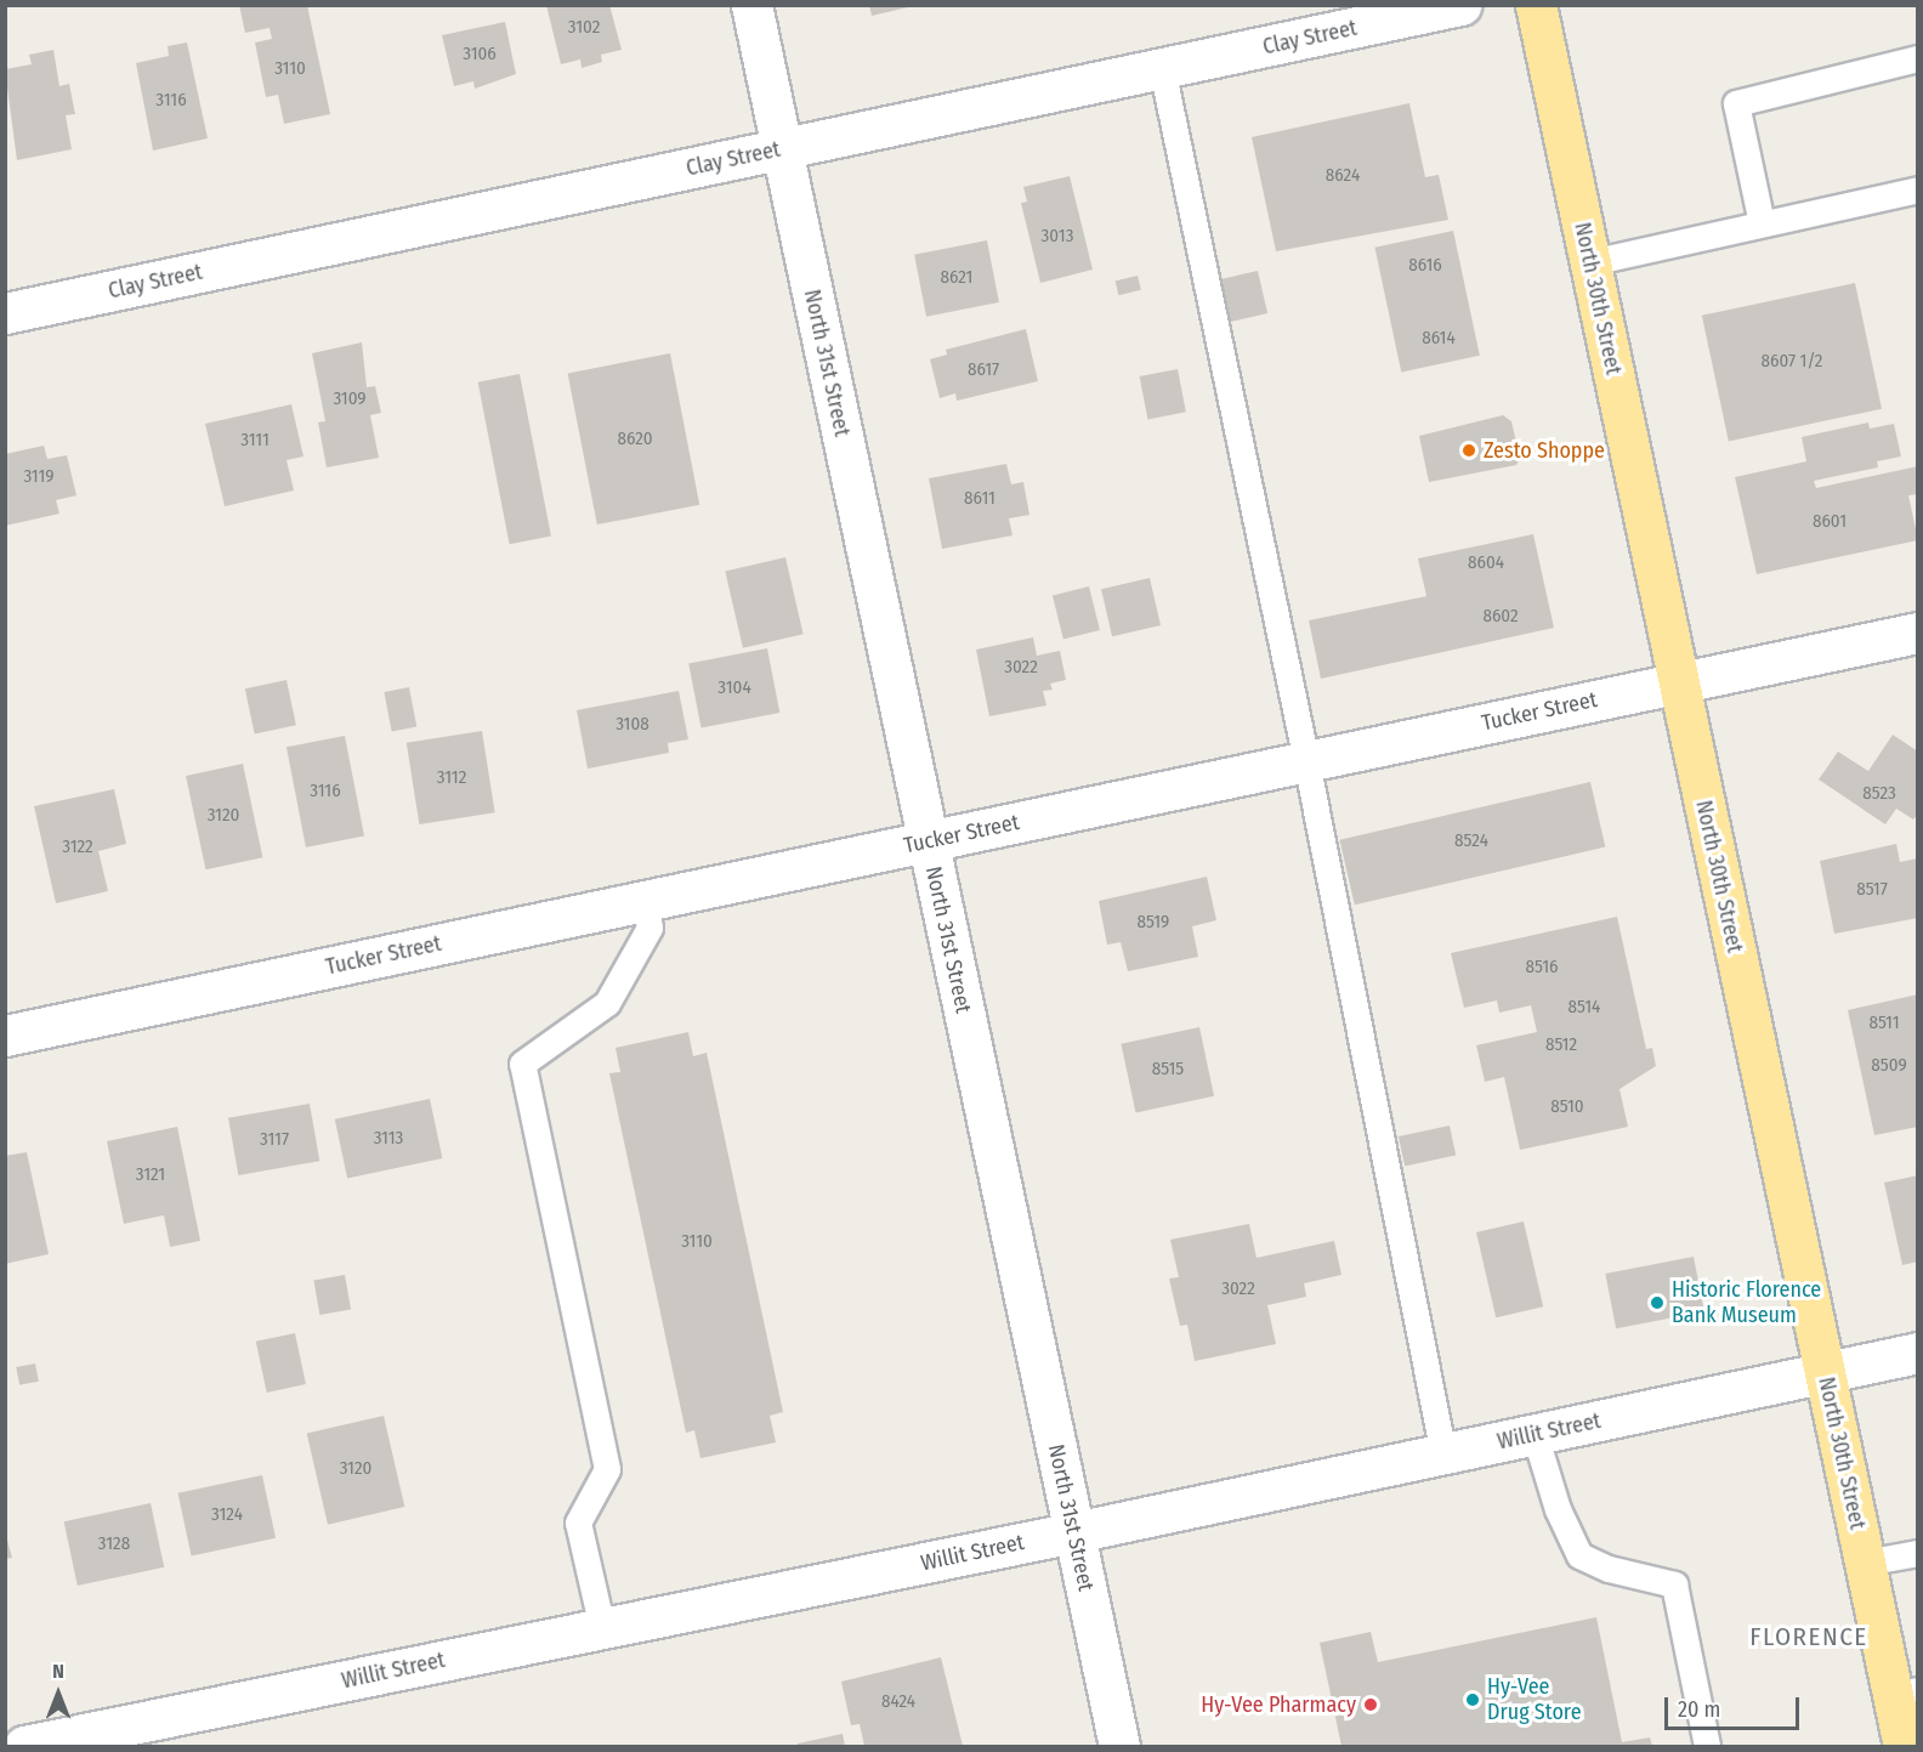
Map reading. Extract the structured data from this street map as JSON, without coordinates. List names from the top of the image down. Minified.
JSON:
{"streets":{"highway":["North 30th Street"],"street":["Clay Street","North 31st Street","Tucker Street","Willit Street"]},"crossings":[["Clay Street","North 31st Street"],["North 30th Street","Tucker Street"],["North 30th Street","Willit Street"],["North 31st Street","Tucker Street"],["North 31st Street","Willit Street"]],"districts":["FLORENCE"],"places":["Zesto Shoppe","Historic Florence Bank Museum","Hy-Vee Drug Store","Hy-Vee Pharmacy"],"house_numbers":["3102","3106","3110","3116","8624","3013","8616","8621","8614","8607 1/2","8617","3109","8620","3111","3119","8611","8601","8604","8602","3022","3104","3108","3112","3116","8523","3120","8524","3122","8517","8519","8516","8514","8511","8512","8509","8515","8510","3113","3117","3121","3110","3022","3120","3124","3128","8424"],"scale_bar":"20 m","north":"top"}
